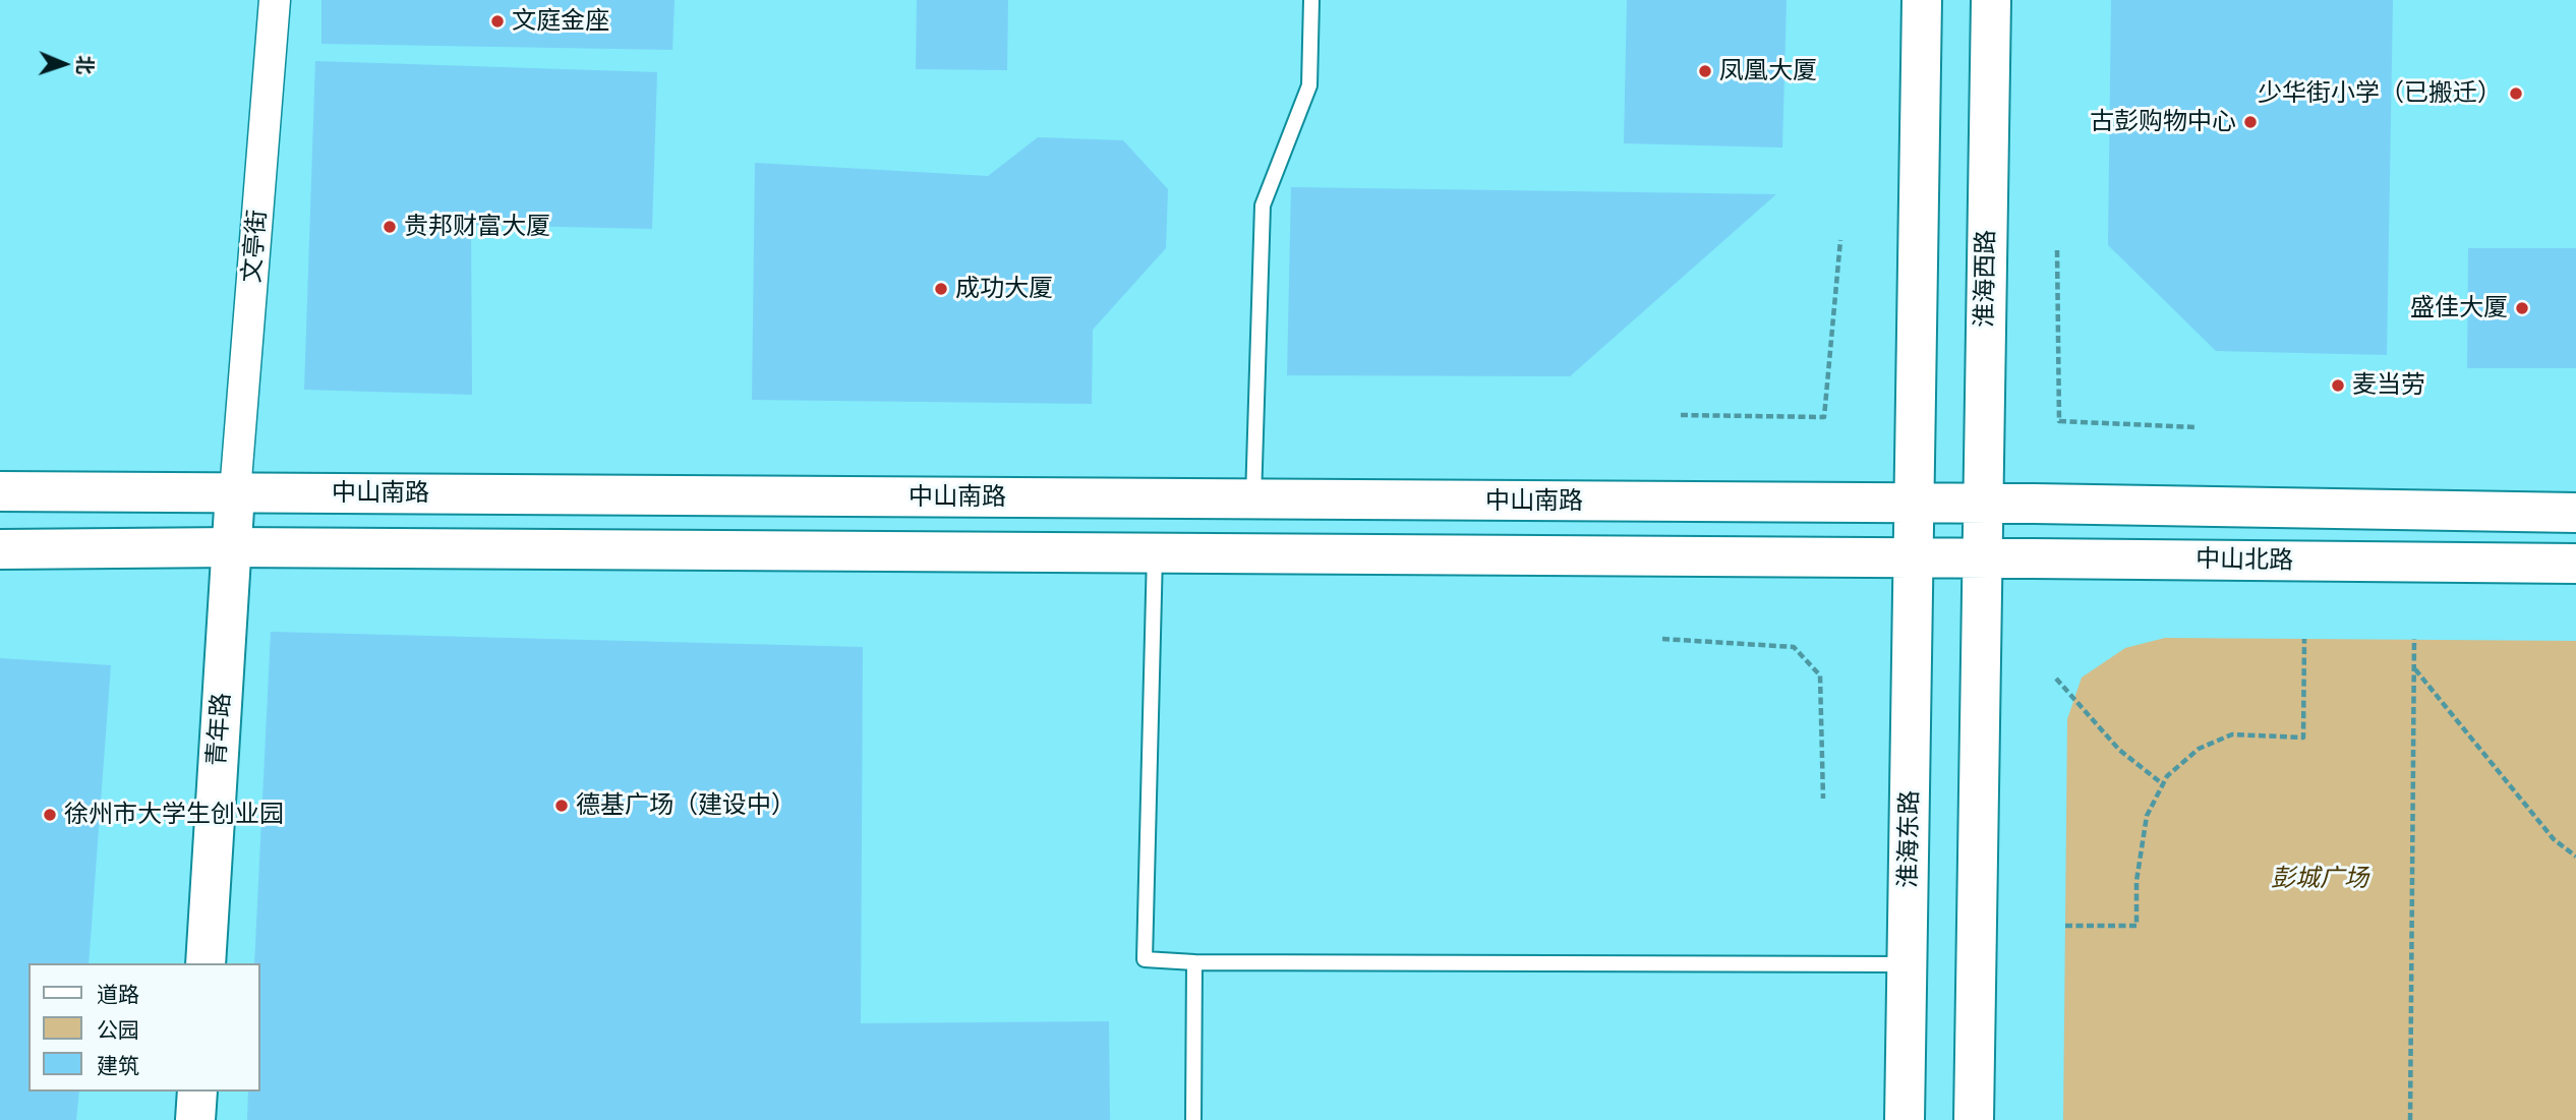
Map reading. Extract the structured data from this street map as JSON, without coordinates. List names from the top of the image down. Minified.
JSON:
{"streets":{"main road":["淮海西路","中山南路","中山北路","青年路","淮海东路"],"street":["文亭街"]},"crossings":[["文亭街","中山南路"],["文亭街","青年路"],["淮海西路","中山北路"],["中山南路","青年路"],["中山北路","淮海东路"]],"parks":["彭城广场"],"places":["文庭金座","凤凰大厦","少华街小学（已搬迁）","古彭购物中心","贵邦财富大厦","成功大厦","盛佳大厦","麦当劳","德基广场（建设中）","徐州市大学生创业园"],"legend":["道路","公园","建筑"],"north":"right"}
